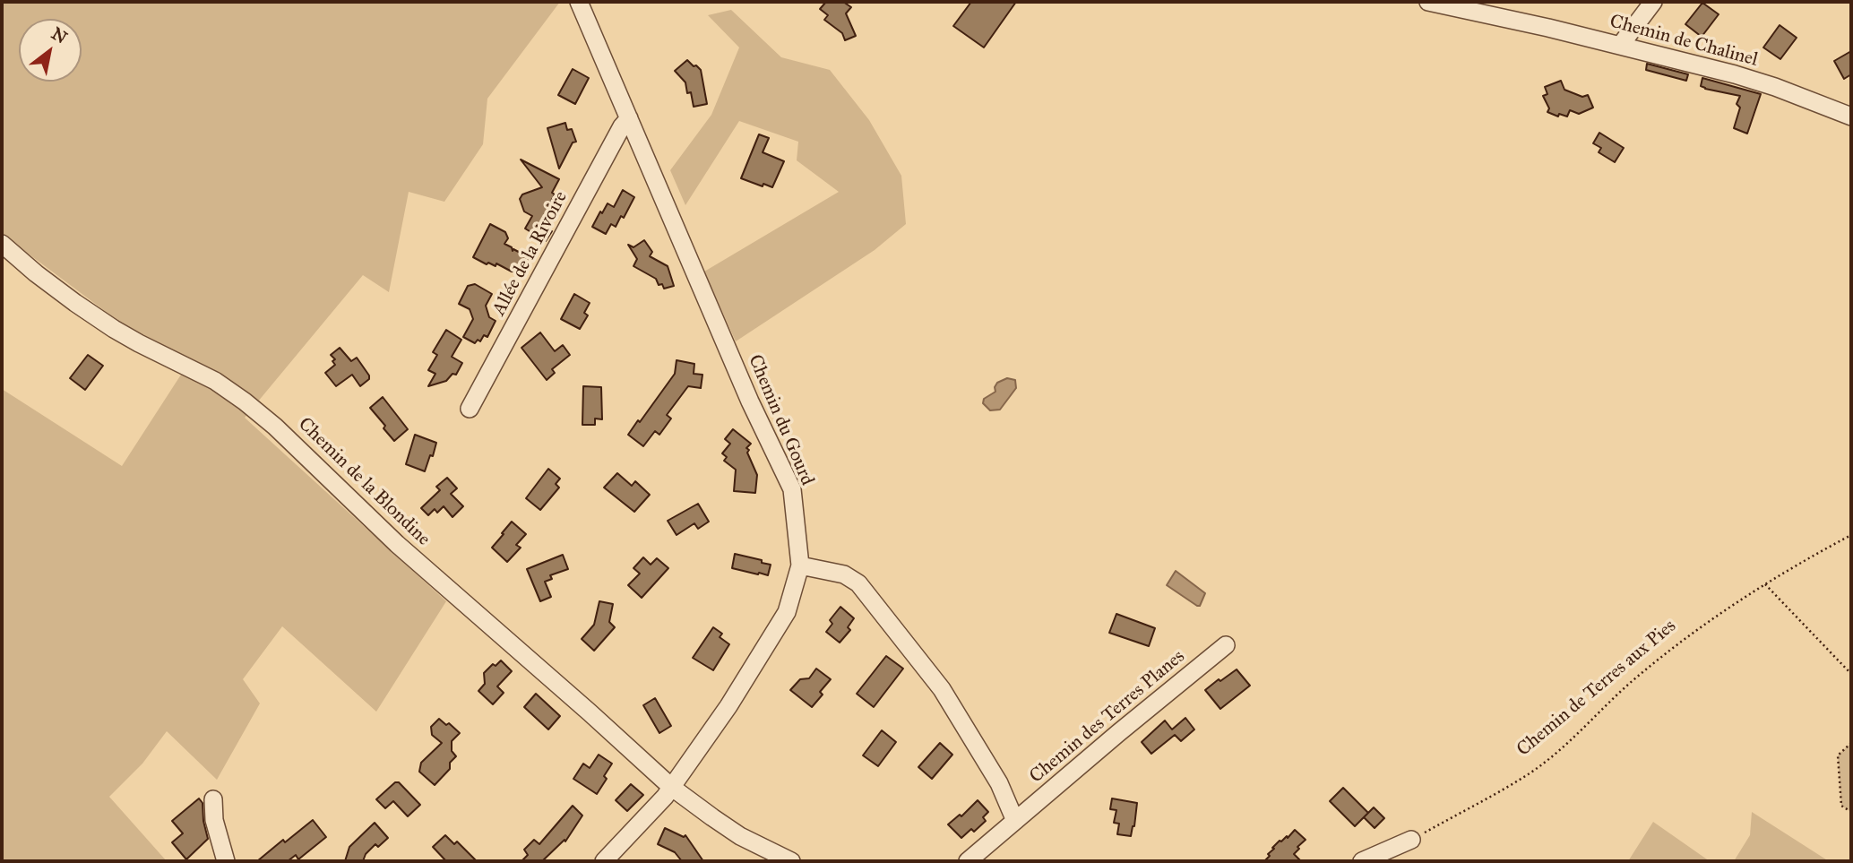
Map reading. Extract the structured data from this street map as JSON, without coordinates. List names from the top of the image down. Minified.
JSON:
{"streets":{"street":["Chemin de Chalinel","Allée de la Rivoire","Chemin du Gourd","Chemin de la Blondine","Chemin des Terres Planes"],"path":["Chemin de Terres aux Pies"]},"crossings":[["Allée de la Rivoire","Chemin du Gourd"],["Chemin du Gourd","Chemin de la Blondine"]],"north":"top right"}
